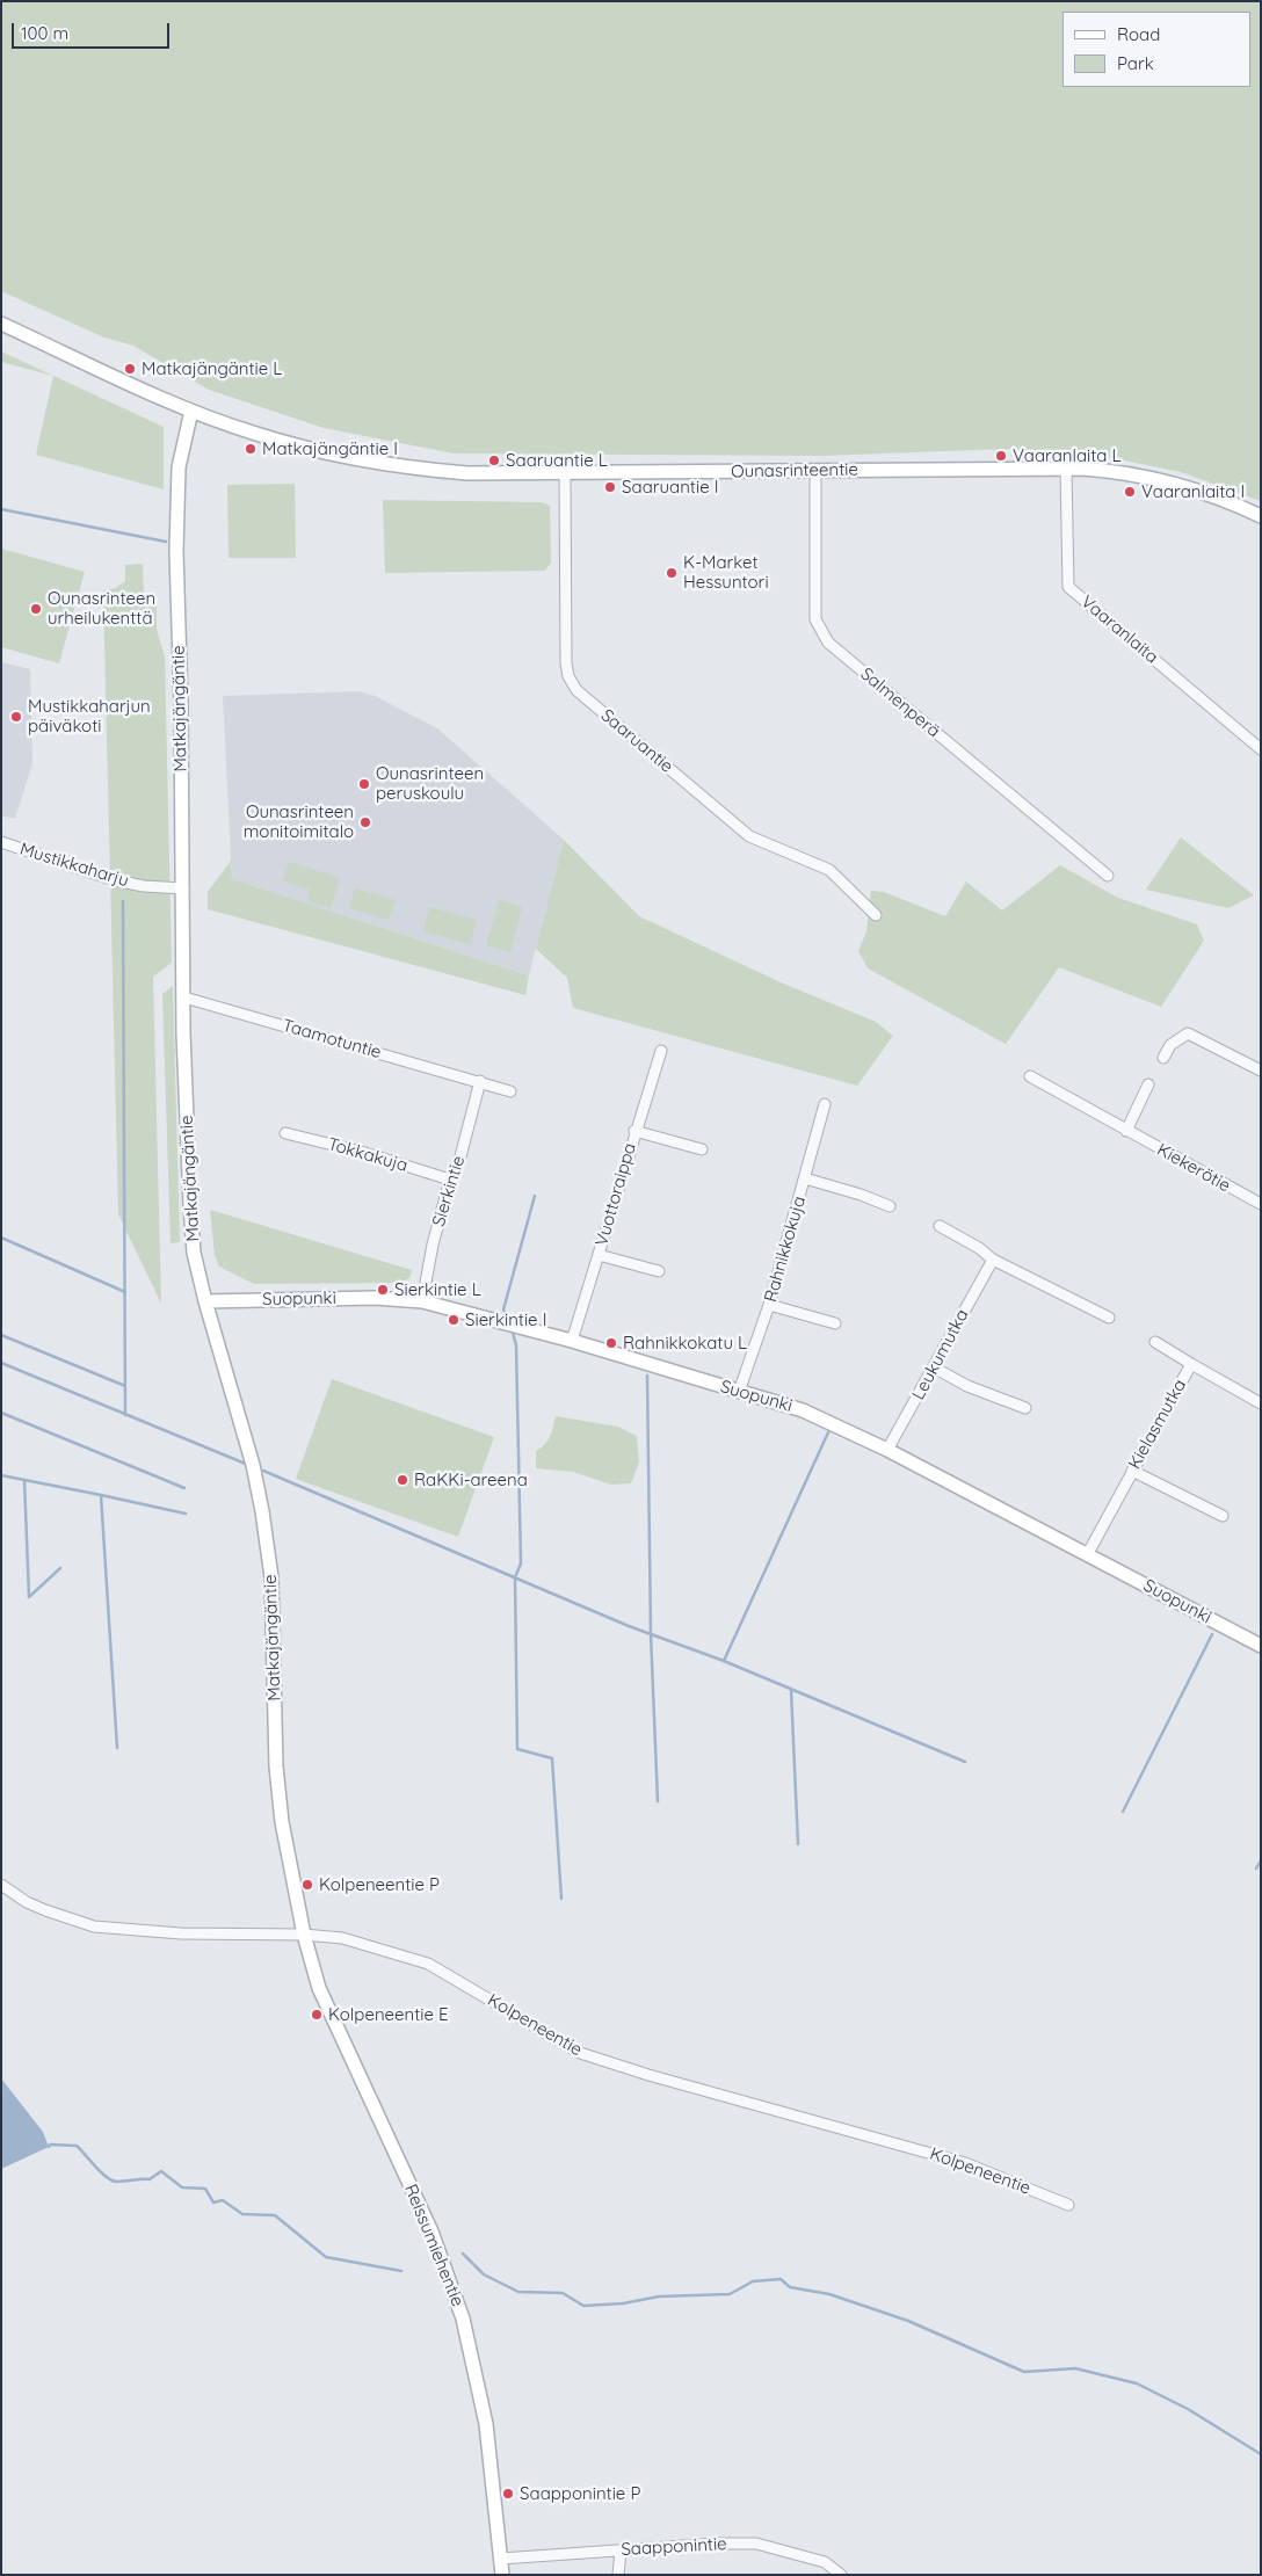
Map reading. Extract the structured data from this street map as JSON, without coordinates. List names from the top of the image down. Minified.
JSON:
{"streets":{"street":["Ounasrinteentie","Vaaranlaita","Salmenperä","Matkajängäntie","Saaruantie","Mustikkaharju","Taamotuntie","Tokkakuja","Kiekerötie","Sierkintie","Vuottoraippa","Rahnikkokuja","Suopunki","Leukumutka","Kielasmutka","Kolpeneentie","Reissumiehentie","Saapponintie"]},"crossings":[["Ounasrinteentie","Vaaranlaita"],["Ounasrinteentie","Salmenperä"],["Ounasrinteentie","Matkajängäntie"],["Ounasrinteentie","Saaruantie"],["Matkajängäntie","Mustikkaharju"],["Matkajängäntie","Taamotuntie"],["Matkajängäntie","Suopunki"],["Matkajängäntie","Kolpeneentie"],["Matkajängäntie","Reissumiehentie"],["Taamotuntie","Sierkintie"],["Tokkakuja","Sierkintie"],["Sierkintie","Suopunki"],["Vuottoraippa","Suopunki"],["Rahnikkokuja","Suopunki"],["Suopunki","Leukumutka"],["Suopunki","Kielasmutka"],["Kolpeneentie","Reissumiehentie"],["Reissumiehentie","Saapponintie"]],"places":["Matkajängäntie L","Matkajängäntie I","Vaaranlaita L","Saaruantie L","Saaruantie I","Vaaranlaita I","K-Market Hessuntori","Ounasrinteen urheilukenttä","Mustikkaharjun päiväkoti","Ounasrinteen peruskoulu","Ounasrinteen monitoimitalo","Sierkintie L","Sierkintie I","Rahnikkokatu L","RaKKi-areena","Kolpeneentie P","Kolpeneentie E","Saapponintie P"],"legend":["Road","Park"],"scale_bar":"100 m"}
